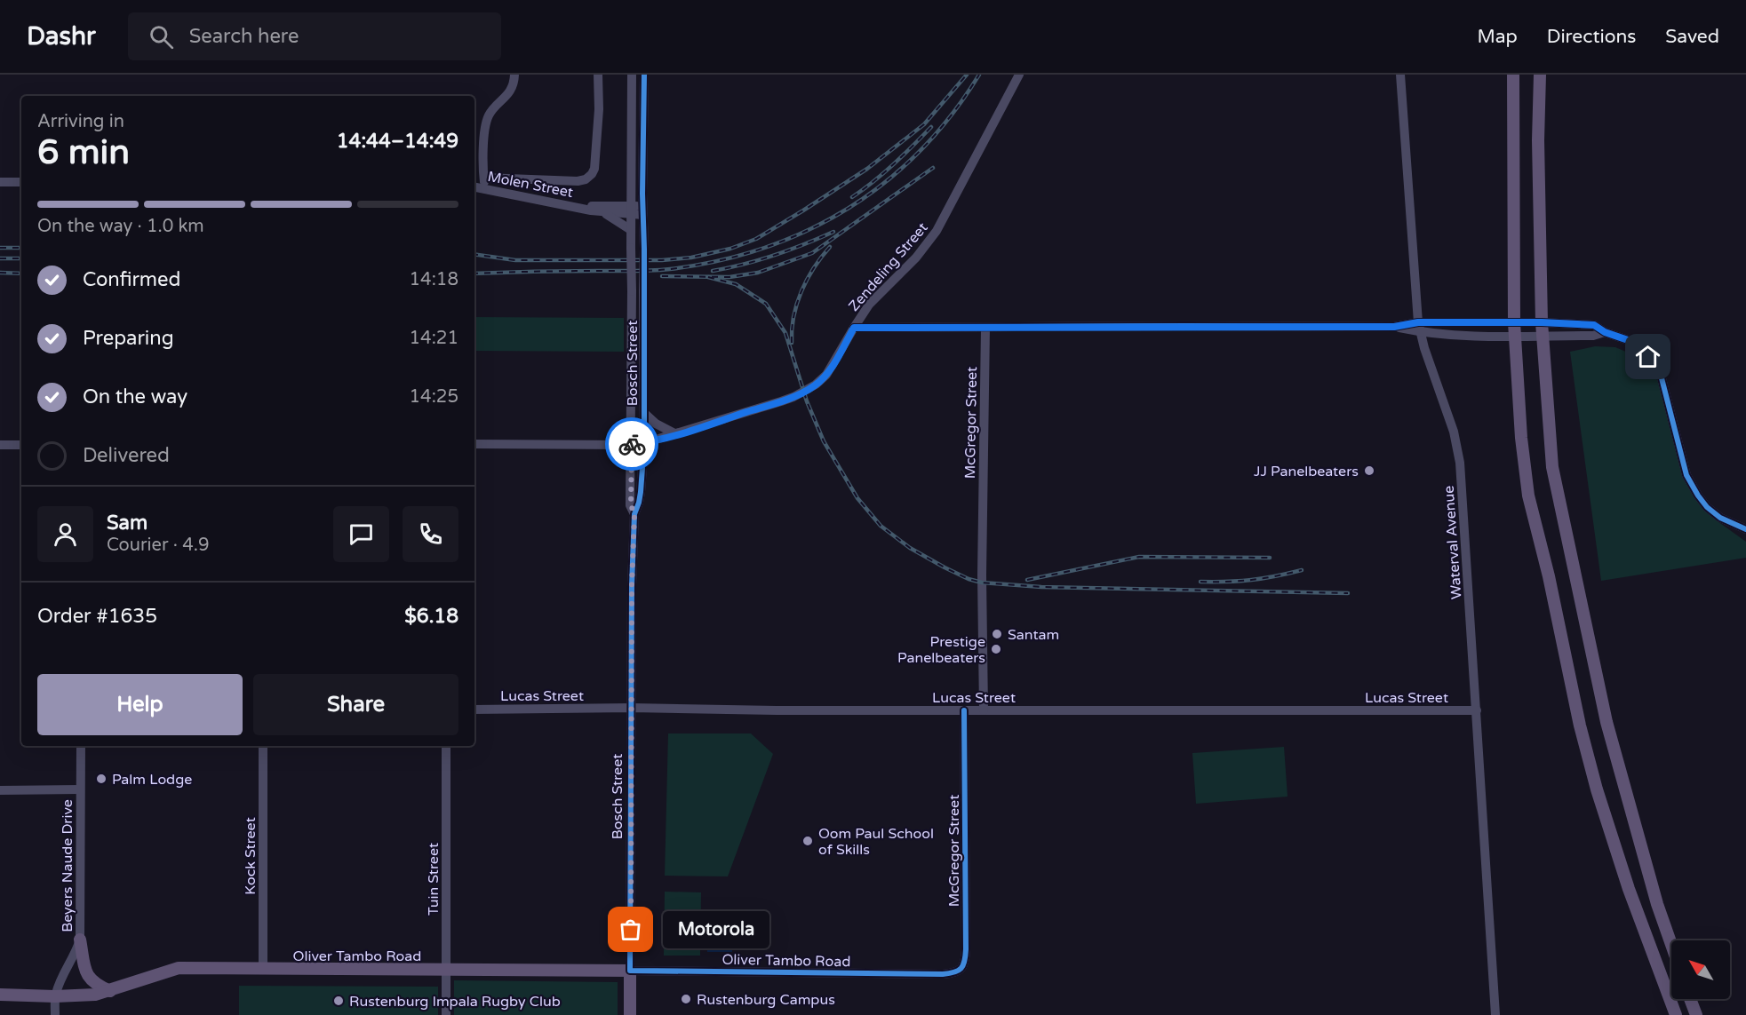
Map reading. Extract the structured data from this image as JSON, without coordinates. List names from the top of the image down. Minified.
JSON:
{"streets":{"main road":["Bosch Street","Oliver Tambo Road"],"street":["Molen Street","Zendeling Street","McGregor Street","Waterval Avenue","Lucas Street","Kock Street","Beyers Naude Drive","Tuin Street"]},"crossings":[["Zendeling Street","Bosch Street"],["Bosch Street","Lucas Street"],["Bosch Street","Oliver Tambo Road"],["McGregor Street","Lucas Street"],["McGregor Street","Oliver Tambo Road"],["Waterval Avenue","Lucas Street"],["Kock Street","Oliver Tambo Road"],["Beyers Naude Drive","Oliver Tambo Road"],["Tuin Street","Oliver Tambo Road"]],"places":["JJ Panelbeaters","Santam","Prestige Panelbeaters","Palm Lodge","Oom Paul School of Skills","Motorola","Rustenburg Campus","Rustenburg Impala Rugby Club"],"north":"top left","page":{"header":"Dashr","search":"Search here","nav":["Map","Directions","Saved"],"heading":["6 min","Arriving in","14:44–14:49"],"panel":["Sam","Courier · 4.9","Order #1635","$6.18"],"bar":"On the way · 1.0 km","list":[["Confirmed","14:18"],["Preparing","14:21"],["On the way","14:25"],"Delivered"],"buttons":["Help","Share"],"bubble":"Motorola"}}
